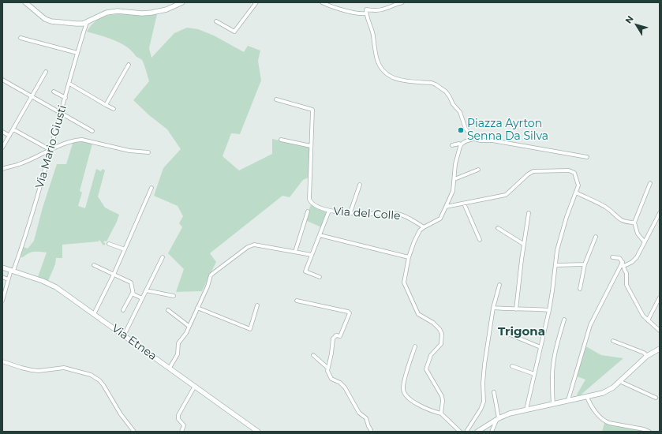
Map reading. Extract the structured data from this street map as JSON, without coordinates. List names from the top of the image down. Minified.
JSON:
{"streets":{"street":["Via Mario Giusti","Via del Colle","Via Etnea"]},"crossings":[["Via Mario Giusti","Via Etnea"]],"districts":["Trigona"],"places":["Piazza Ayrton Senna Da Silva"],"north":"top left"}
